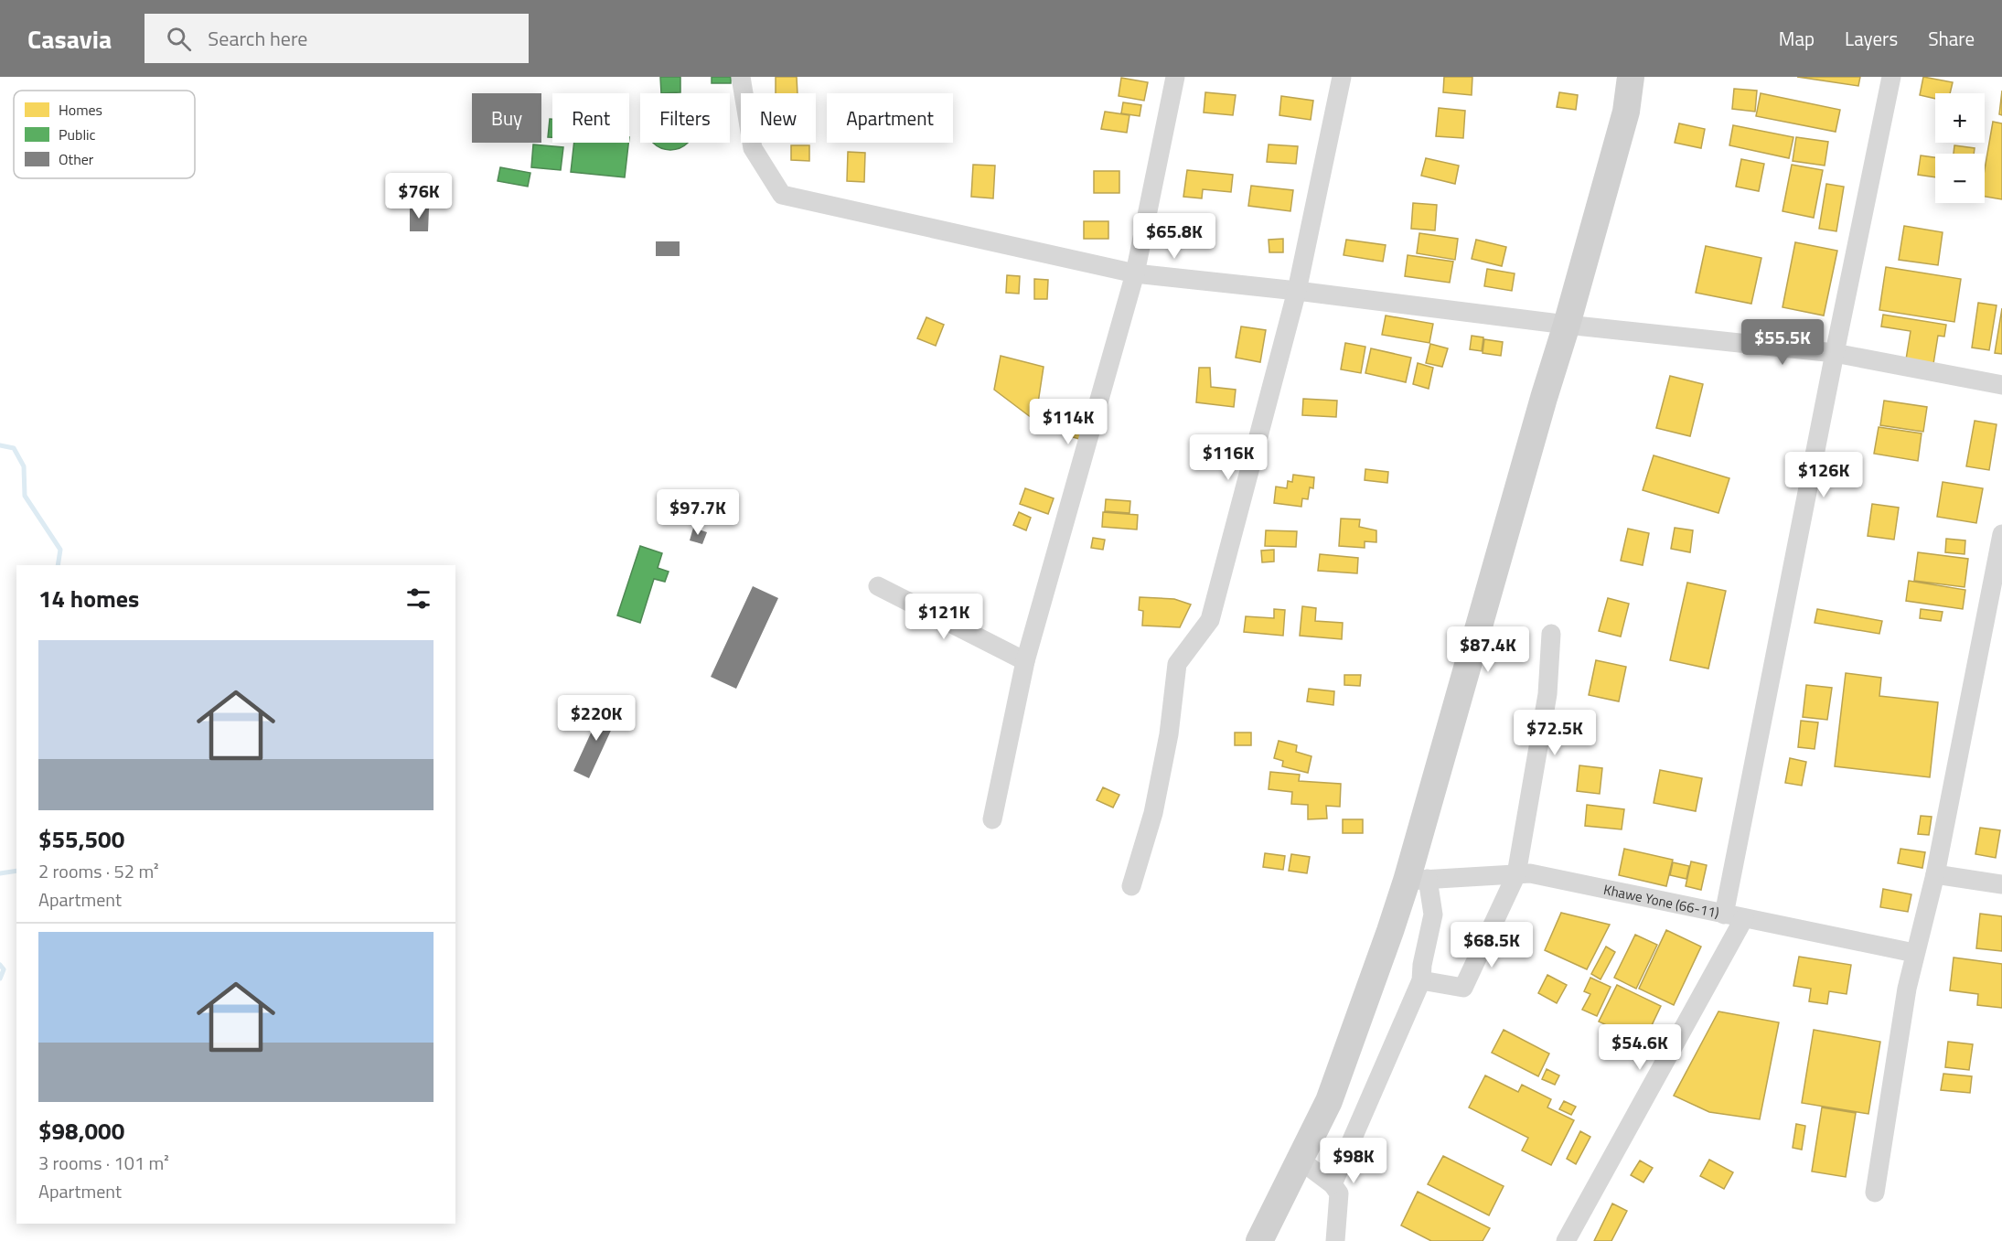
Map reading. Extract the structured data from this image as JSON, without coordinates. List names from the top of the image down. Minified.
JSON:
{"streets":{"street":["Khawe Yone (66-11)"]},"legend":["Homes","Public","Other"],"page":{"header":"Casavia","search":"Search here","nav":["Map","Layers","Share"],"map_buttons":["+","−"],"chip":["Buy","Rent","Filters","New","Apartment"],"price":["$76K","$65.8K","$55.5K","$114K","$116K","$126K","$97.7K","$121K","$87.4K","$220K","$72.5K","$68.5K","$54.6K","$98K"],"heading":"14 homes","list":[{"name":"$55,500","note":"2 rooms · 52 m² · Apartment"},{"name":"$98,000","note":"3 rooms · 101 m² · Apartment"}]}}
